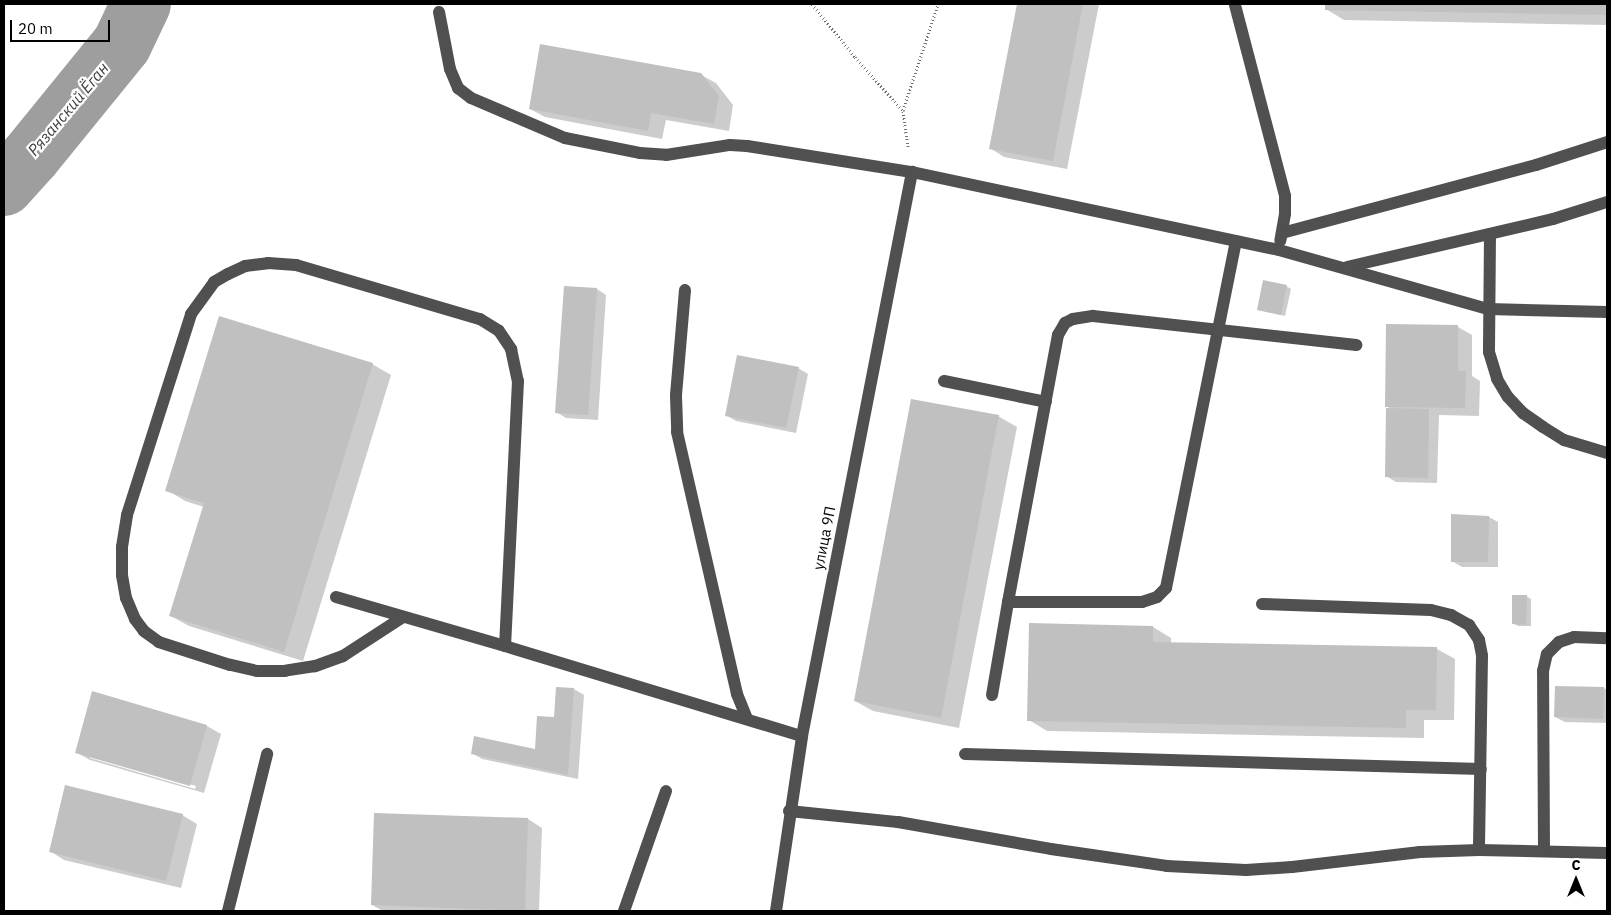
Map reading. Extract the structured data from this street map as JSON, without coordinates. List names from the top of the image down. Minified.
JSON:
{"streets":{"street":["улица 9П"]},"water":["Рязанский Ёган"],"scale_bar":"20 m","north":"top"}
